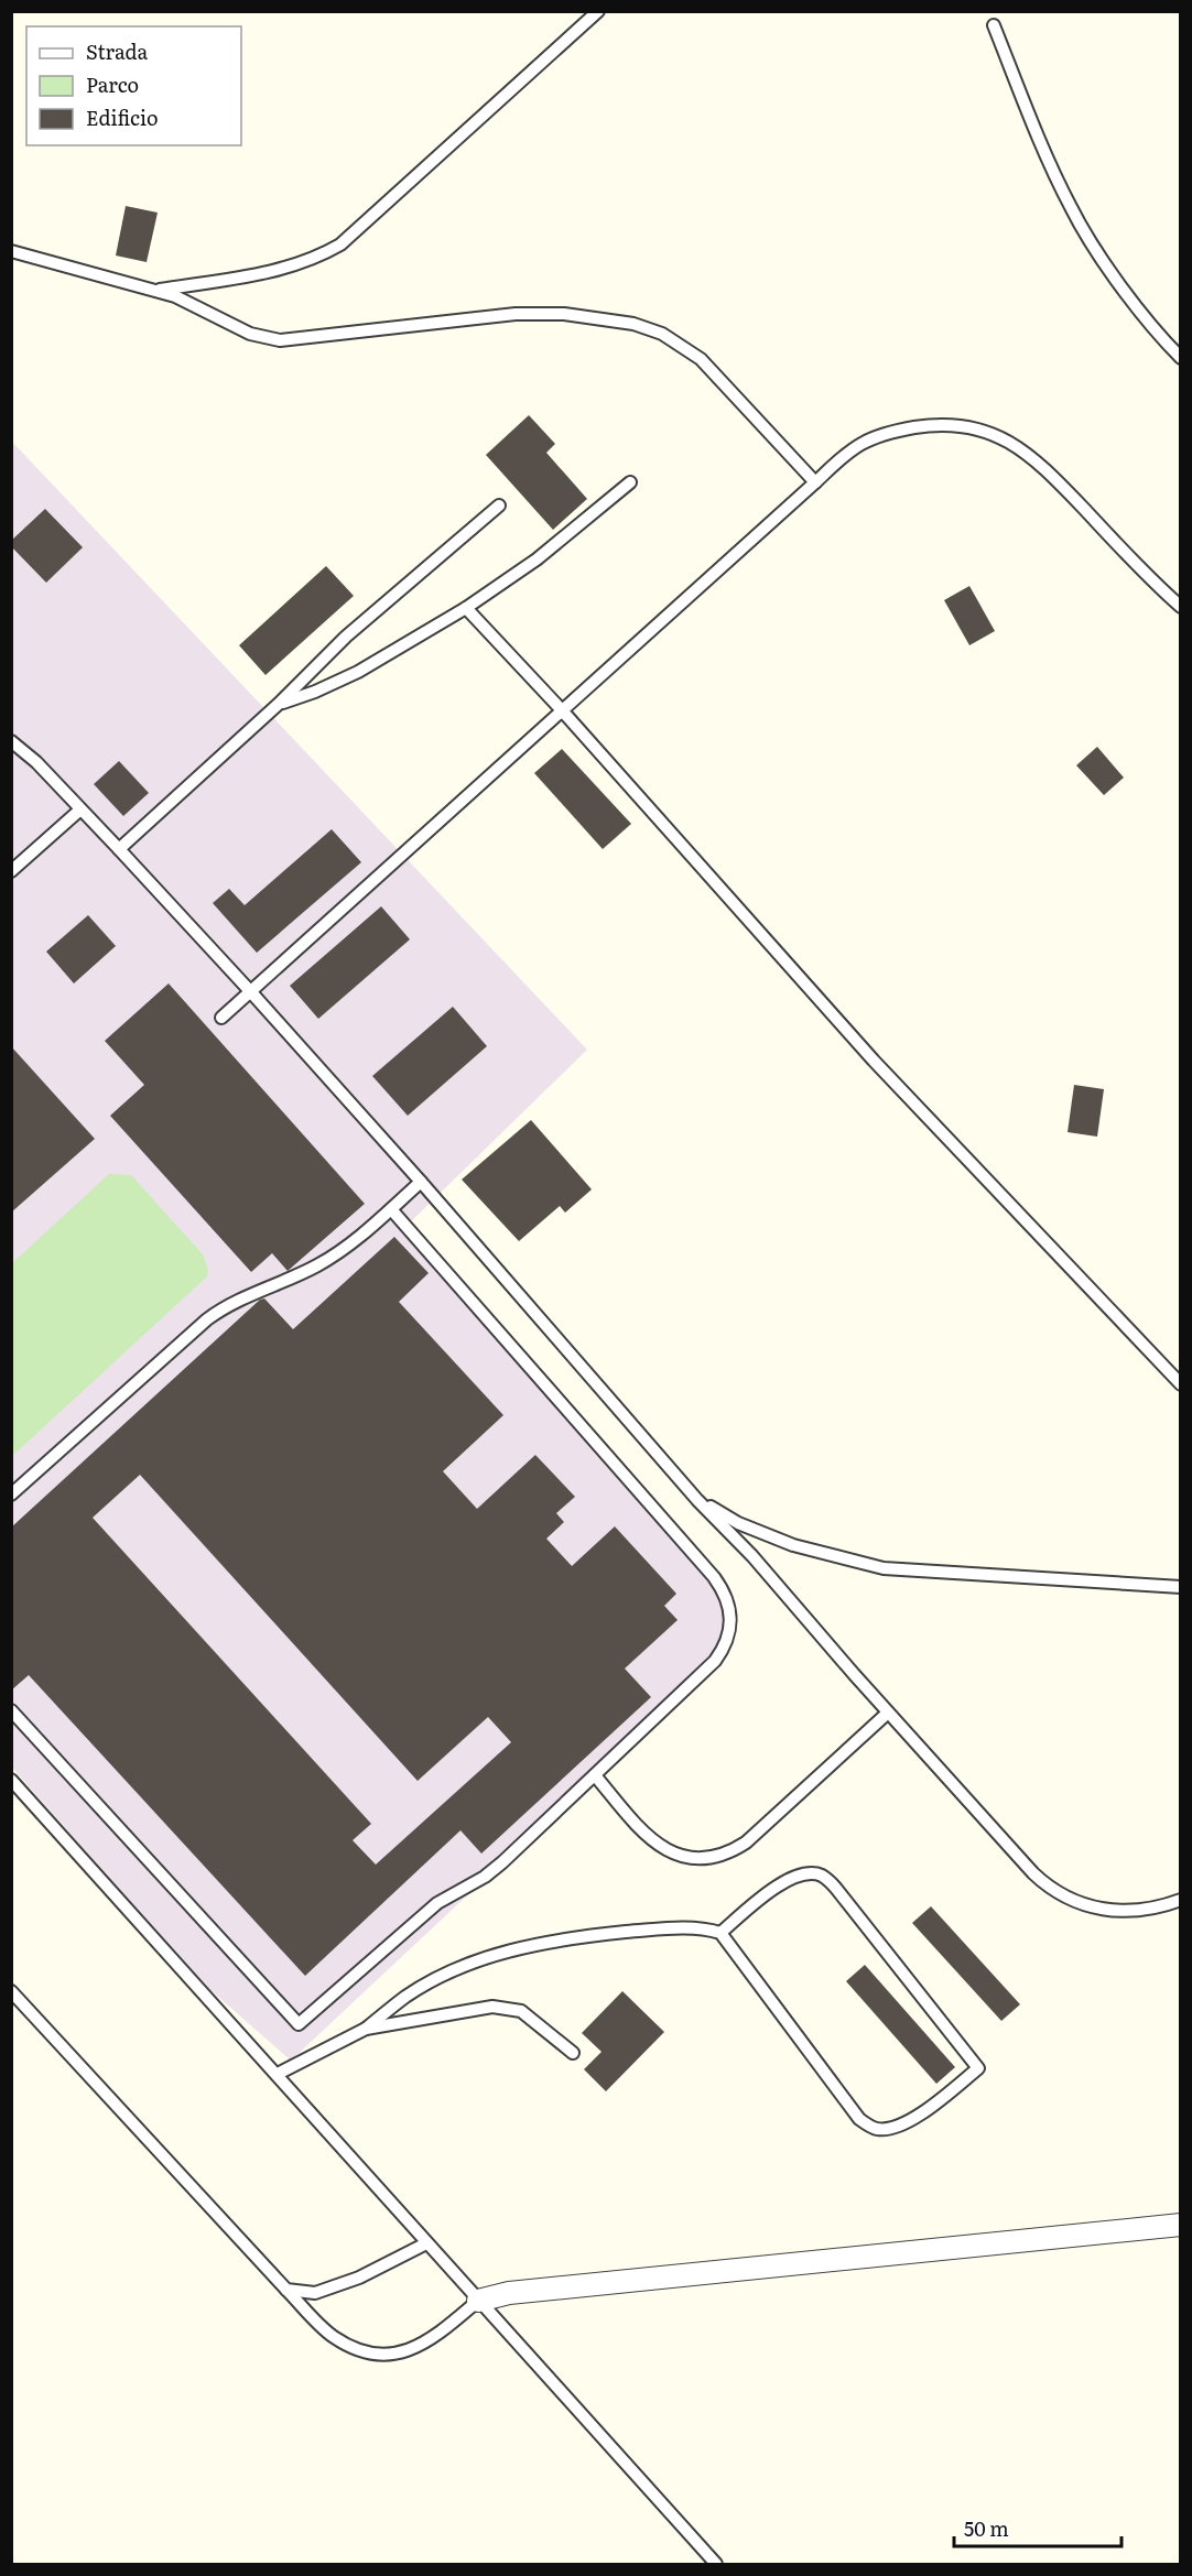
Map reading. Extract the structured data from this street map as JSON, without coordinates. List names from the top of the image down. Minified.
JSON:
{"legend":["Strada","Parco","Edificio"],"scale_bar":"50 m"}
